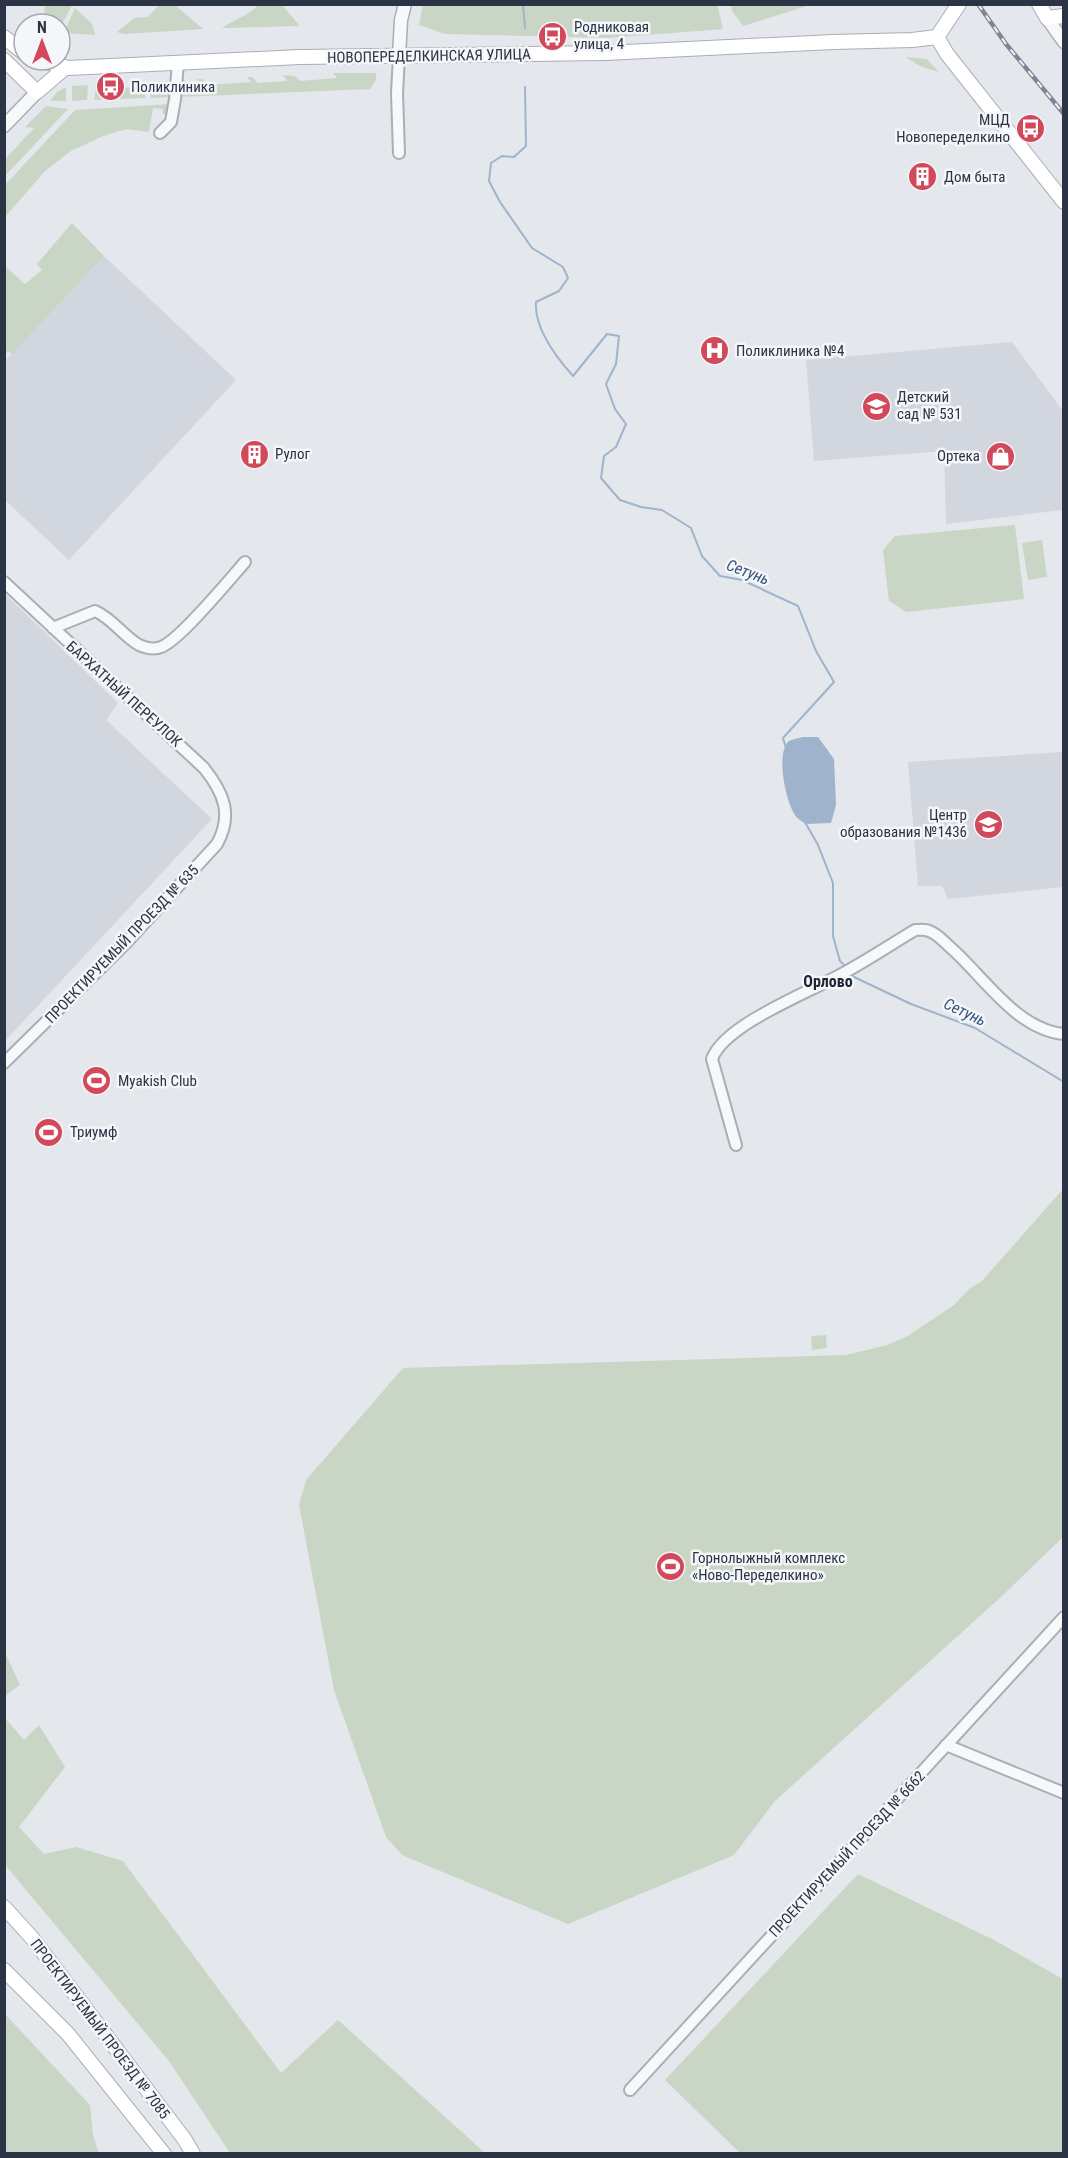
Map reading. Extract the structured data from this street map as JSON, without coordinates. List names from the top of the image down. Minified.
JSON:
{"streets":{"main road":["НОВОПЕРЕДЕЛКИНСКАЯ УЛИЦА","ПРОЕКТИРУЕМЫЙ ПРОЕЗД № 7085"],"street":["БАРХАТНЫЙ ПЕРЕУЛОК","ПРОЕКТИРУЕМЫЙ ПРОЕЗД № 635","ПРОЕКТИРУЕМЫЙ ПРОЕЗД № 6662"]},"crossings":[["БАРХАТНЫЙ ПЕРЕУЛОК","ПРОЕКТИРУЕМЫЙ ПРОЕЗД № 635"]],"districts":["Орлово"],"water":["Сетунь"],"places":{"bus stop":["Родниковая улица, 4","Поликлиника","МЦД Новопеределкино"],"building":["Дом быта","Рулог"],"hospital":["Поликлиника №4"],"school or university":["Детский сад № 531","Центр образования №1436"],"shop":["Ортека"],"sports":["Myakish Club","Триумф","Горнолыжный комплекс «Ново-Переделкино»"]},"north":"top"}
